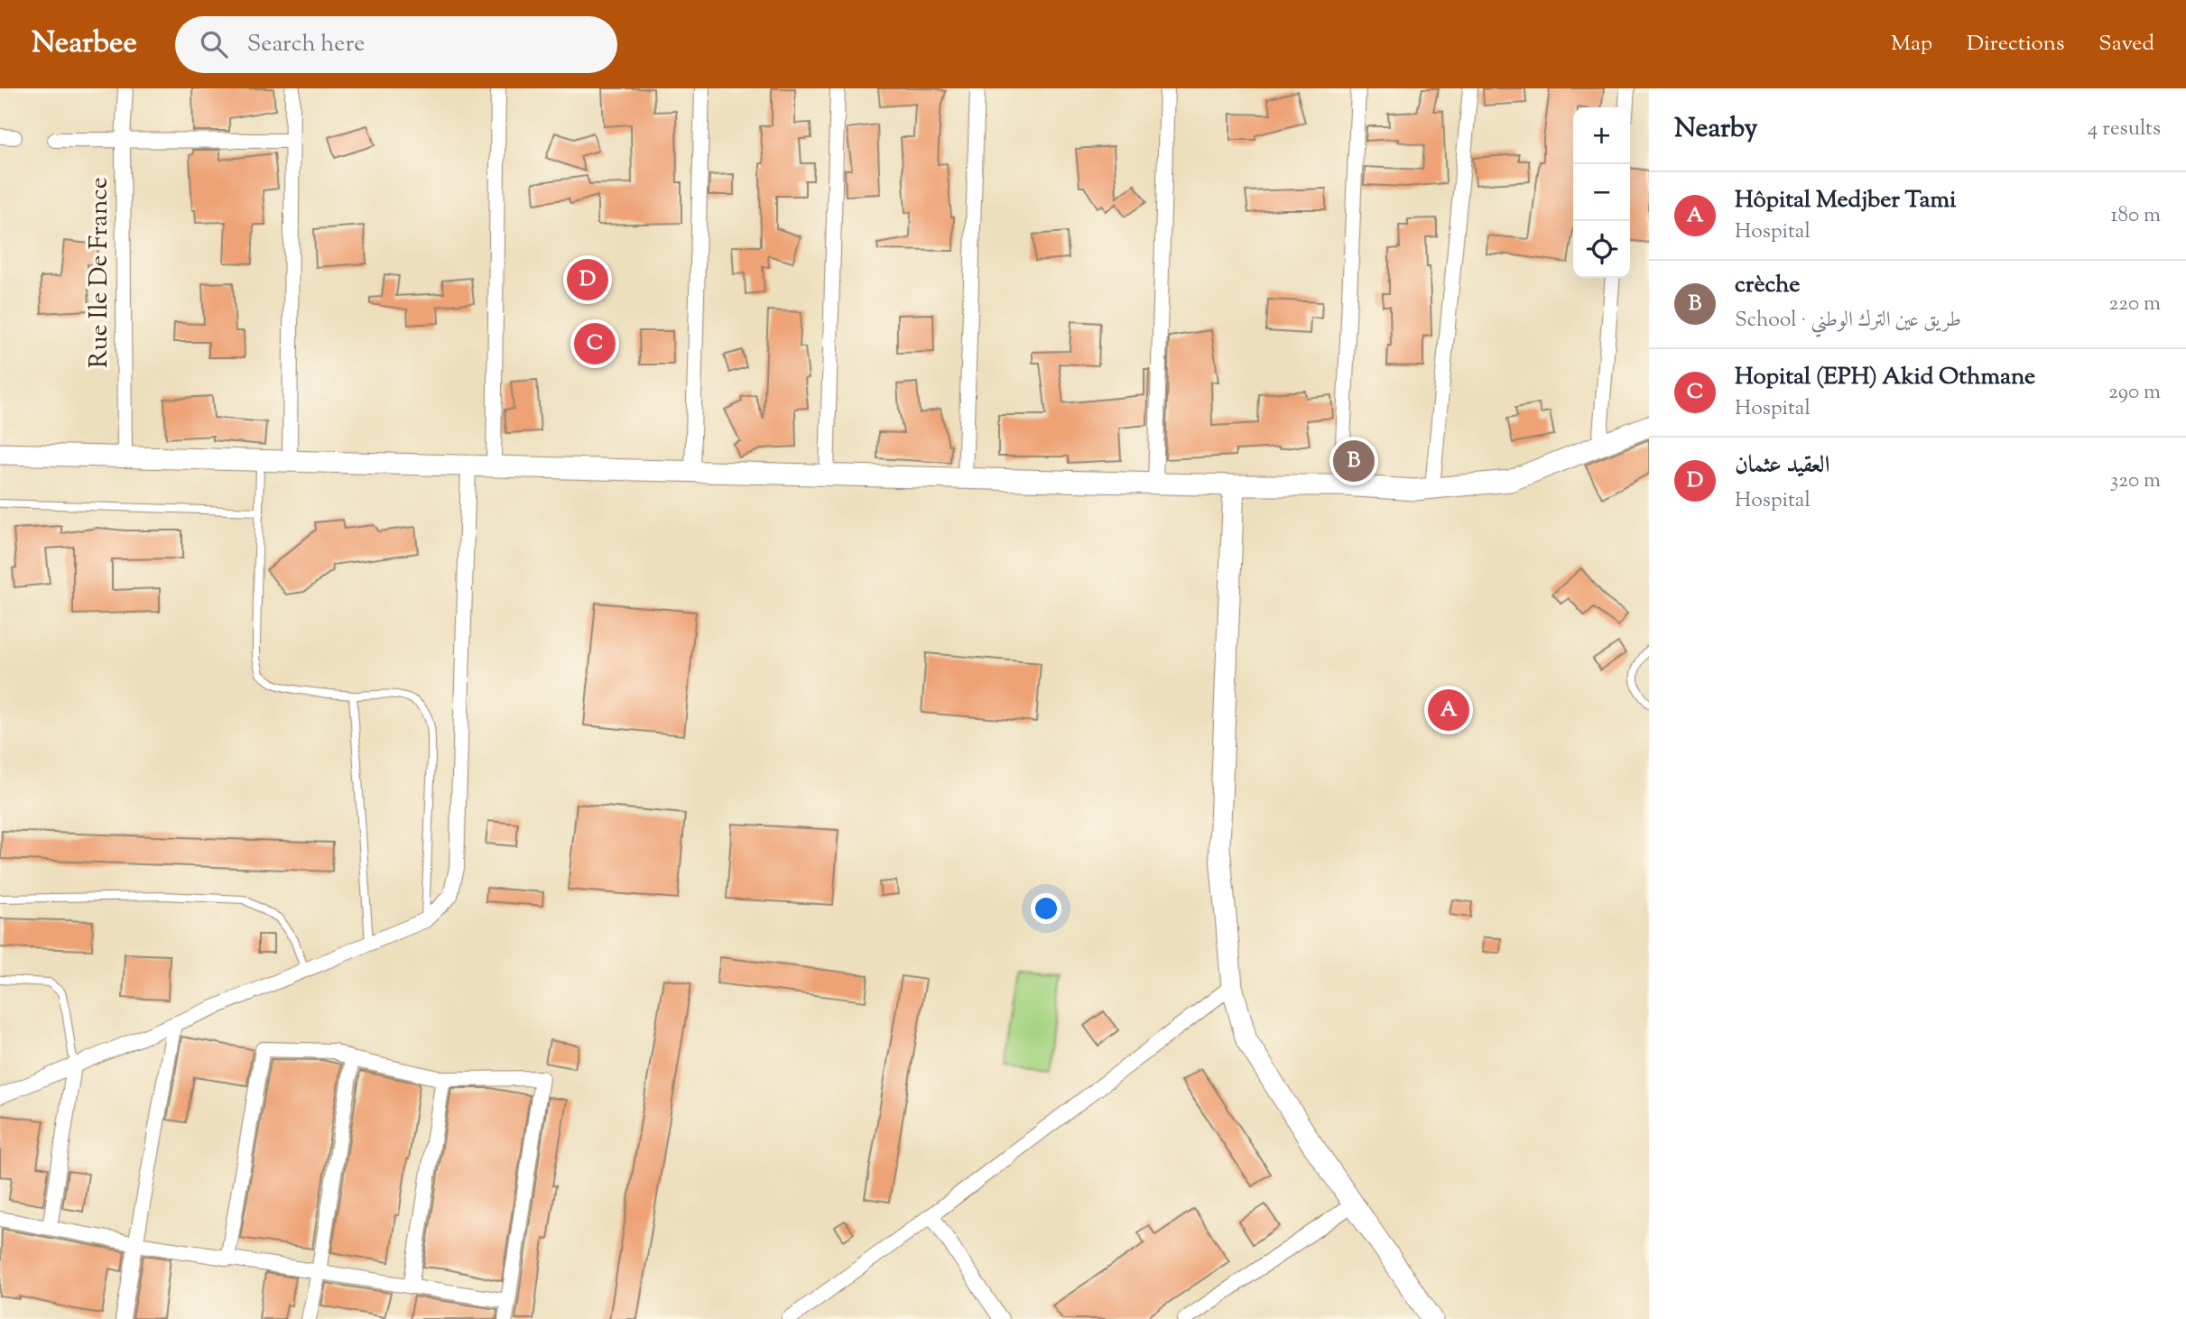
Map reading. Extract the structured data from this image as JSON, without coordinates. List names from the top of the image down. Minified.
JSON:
{"streets":{"street":["Rue Ile De France"]},"page":{"header":"Nearbee","search":"Search here","nav":["Map","Directions","Saved"],"heading":["Nearby","4 results"],"map_buttons":["+","−"],"list":[{"mark":"A","name":"Hôpital Medjber Tami","note":"Hospital","value":"180 m"},{"mark":"B","name":"crèche","note":"School · طريق عين الترك الوطني","value":"220 m"},{"mark":"C","name":"Hopital (EPH) Akid Othmane","note":"Hospital","value":"290 m"},{"mark":"D","name":"العقيد عثمان","note":"Hospital","value":"320 m"}],"pins":["D","C","B","A"]}}
